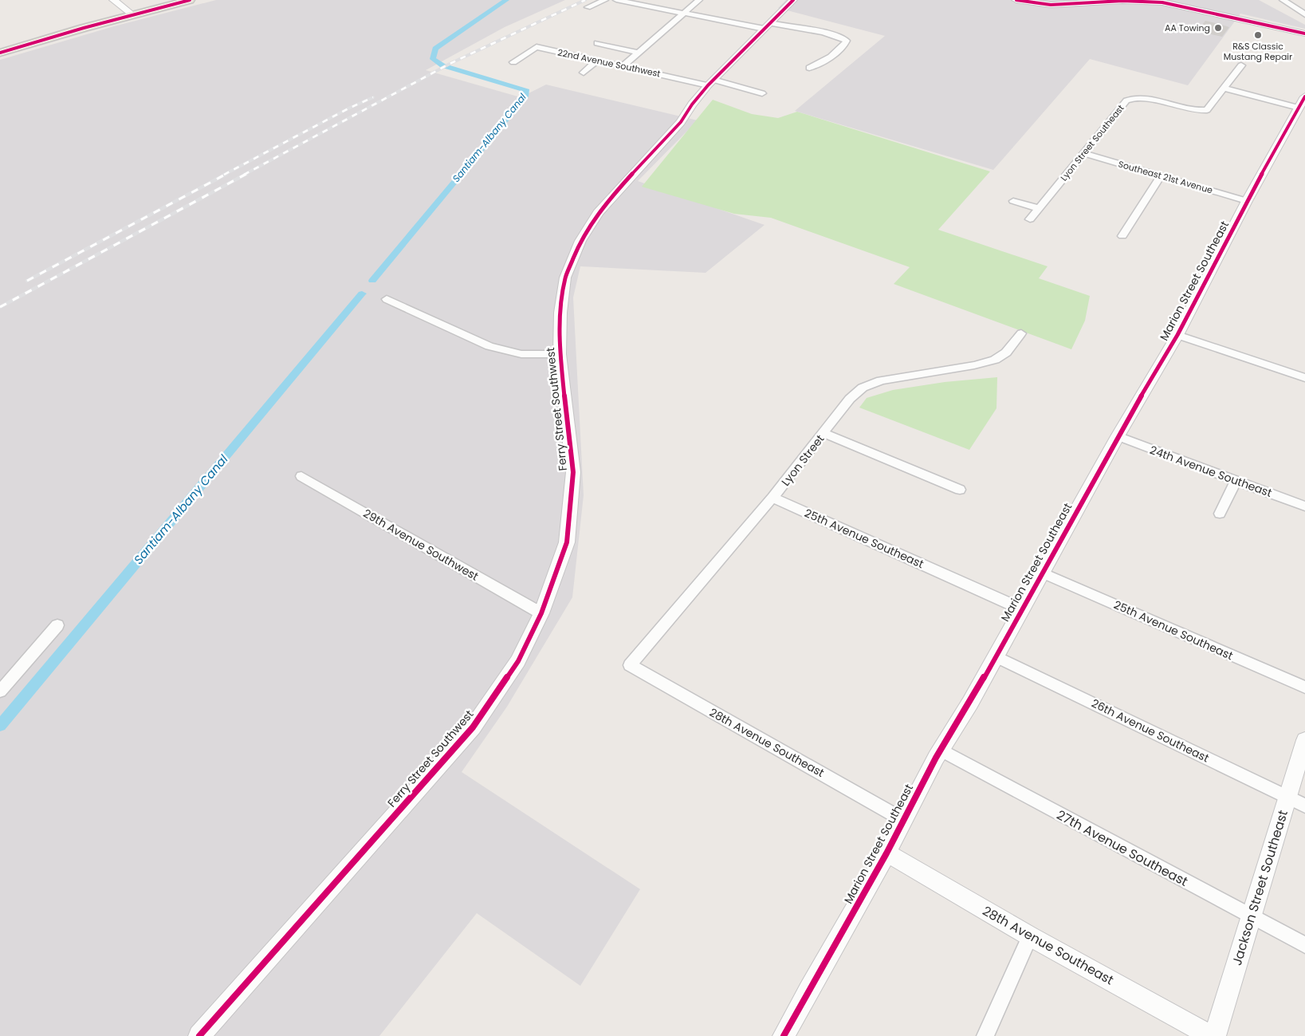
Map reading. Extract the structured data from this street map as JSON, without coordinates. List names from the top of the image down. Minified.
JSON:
{"streets":{"street":["22nd Avenue Southwest","Lyon Street Southeast","Southeast 21st Avenue","Marion Street Southeast","Ferry Street Southwest","Lyon Street","24th Avenue Southeast","25th Avenue Southeast","29th Avenue Southwest","26th Avenue Southeast","28th Avenue Southeast","27th Avenue Southeast","Jackson Street Southeast"]},"crossings":[["22nd Avenue Southwest","Ferry Street Southwest"],["Lyon Street Southeast","Southeast 21st Avenue"],["Southeast 21st Avenue","Marion Street Southeast"],["Marion Street Southeast","24th Avenue Southeast"],["Marion Street Southeast","25th Avenue Southeast"],["Marion Street Southeast","26th Avenue Southeast"],["Marion Street Southeast","28th Avenue Southeast"],["Marion Street Southeast","27th Avenue Southeast"],["Ferry Street Southwest","29th Avenue Southwest"],["Lyon Street","25th Avenue Southeast"],["Lyon Street","28th Avenue Southeast"],["26th Avenue Southeast","Jackson Street Southeast"],["27th Avenue Southeast","Jackson Street Southeast"]],"water":["Santiam-Albany Canal"],"places":["AA Towing","R&S Classic Mustang Repair"]}
